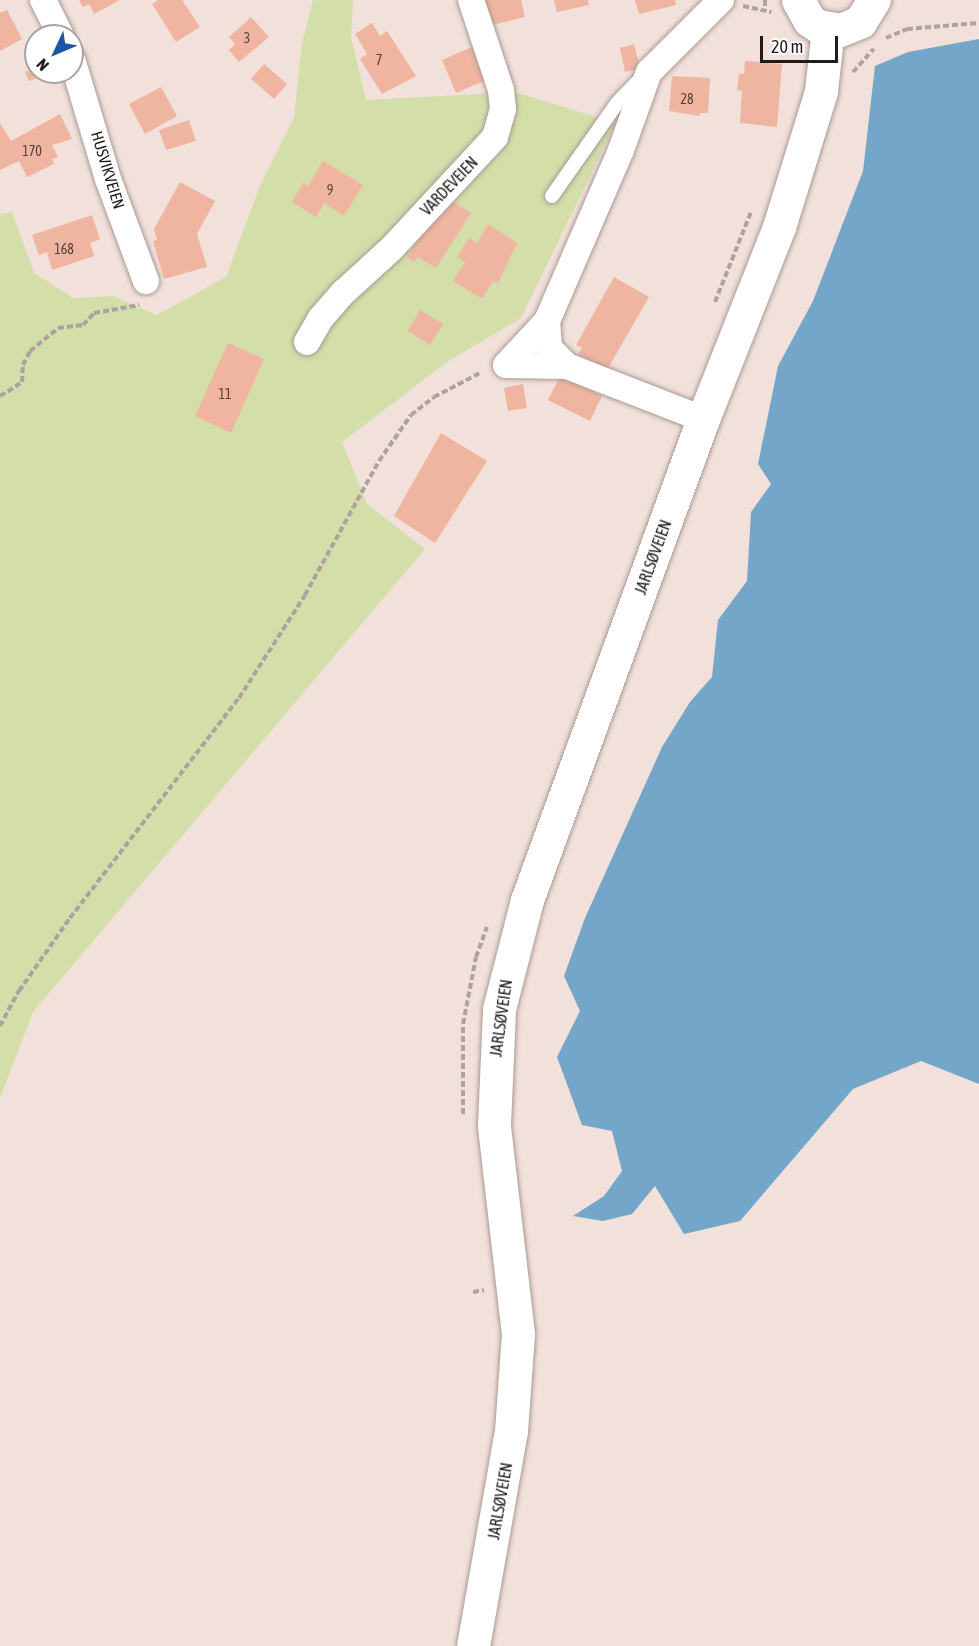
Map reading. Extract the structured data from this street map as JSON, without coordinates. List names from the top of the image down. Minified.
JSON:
{"streets":{"street":["HUSVIKVEIEN","VARDEVEIEN","JARLSØVEIEN"]},"house_numbers":["3","7","28","170","9","168","11"],"scale_bar":"20 m","north":"bottom left"}
